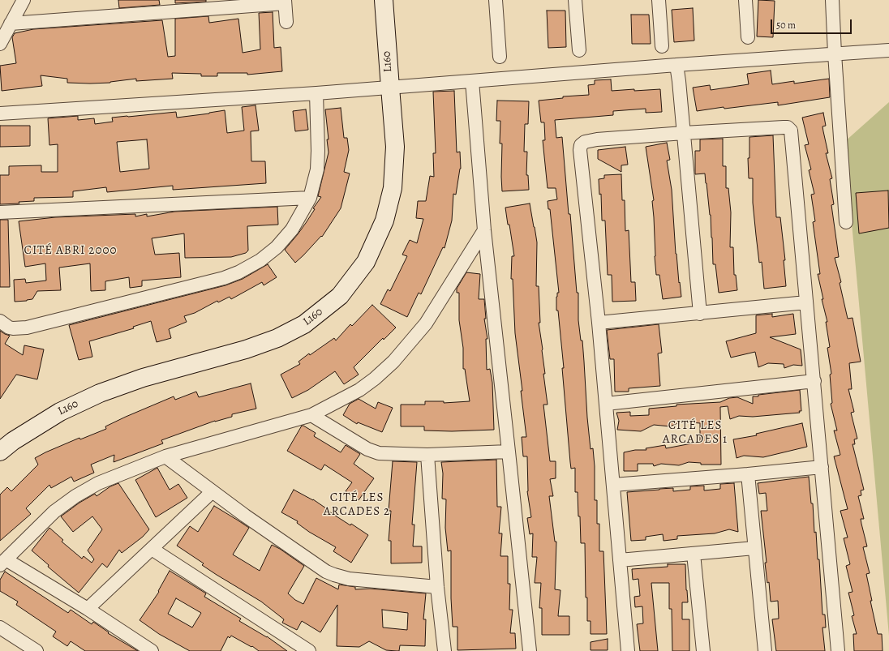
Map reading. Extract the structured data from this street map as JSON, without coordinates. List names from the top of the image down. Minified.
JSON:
{"streets":{"street":["L160"]},"districts":["CITÉ ABRI 2000","CITÉ LES ARCADES 1","CITÉ LES ARCADES 2"],"scale_bar":"50 m"}
